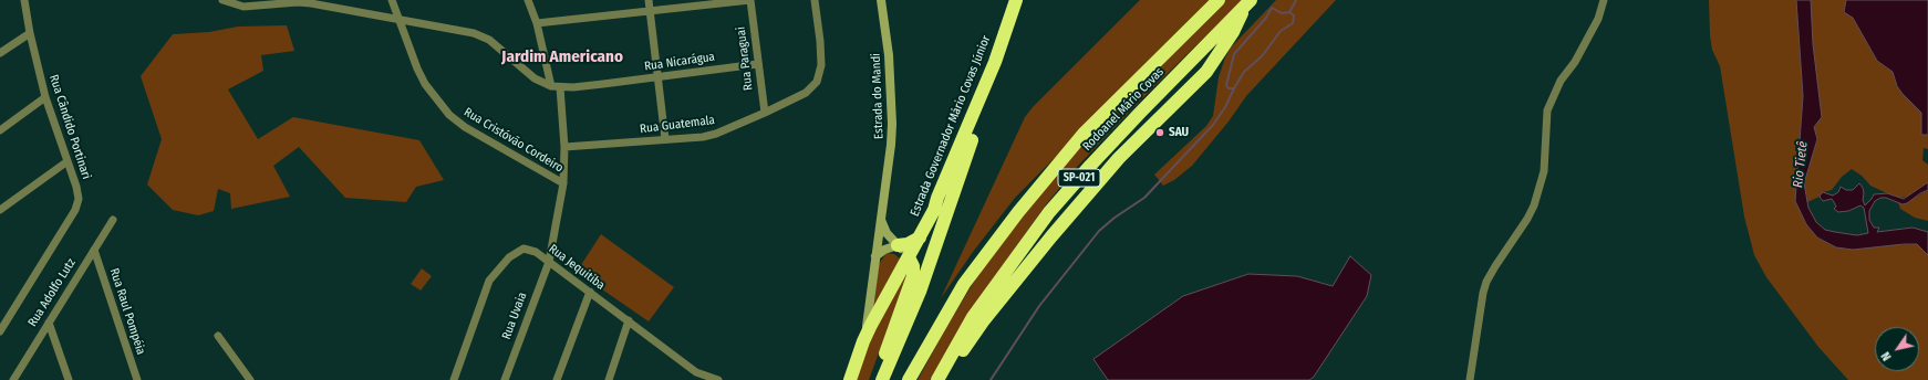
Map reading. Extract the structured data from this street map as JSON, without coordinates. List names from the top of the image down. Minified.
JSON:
{"streets":{"highway":["Rodoanel Mário Covas","Estrada Governador Mário Covas Júnior","SP-021"],"main road":["Estrada do Mandi"],"street":["Rua Paraguai","Rua Nicarágua","Rua Guatemala","Rua Cândido Portinari","Rua Cristóvão Cordeiro","Rua Jequitiba","Rua Adolfo Lutz","Rua Raul Pompéia","Rua Uvaia"]},"crossings":[["Rua Paraguai","Rua Nicarágua"],["Rua Paraguai","Rua Guatemala"],["Rua Nicarágua","Rua Uvaia"],["Estrada do Mandi","Estrada Governador Mário Covas Júnior"],["Rua Guatemala","Rua Uvaia"],["Rua Cristóvão Cordeiro","Rua Uvaia"],["Rua Jequitiba","Rua Uvaia"],["Rua Adolfo Lutz","Rua Raul Pompéia"]],"districts":["Jardim Americano"],"water":["Rio Tietê"],"places":["SAU"],"north":"bottom left"}
